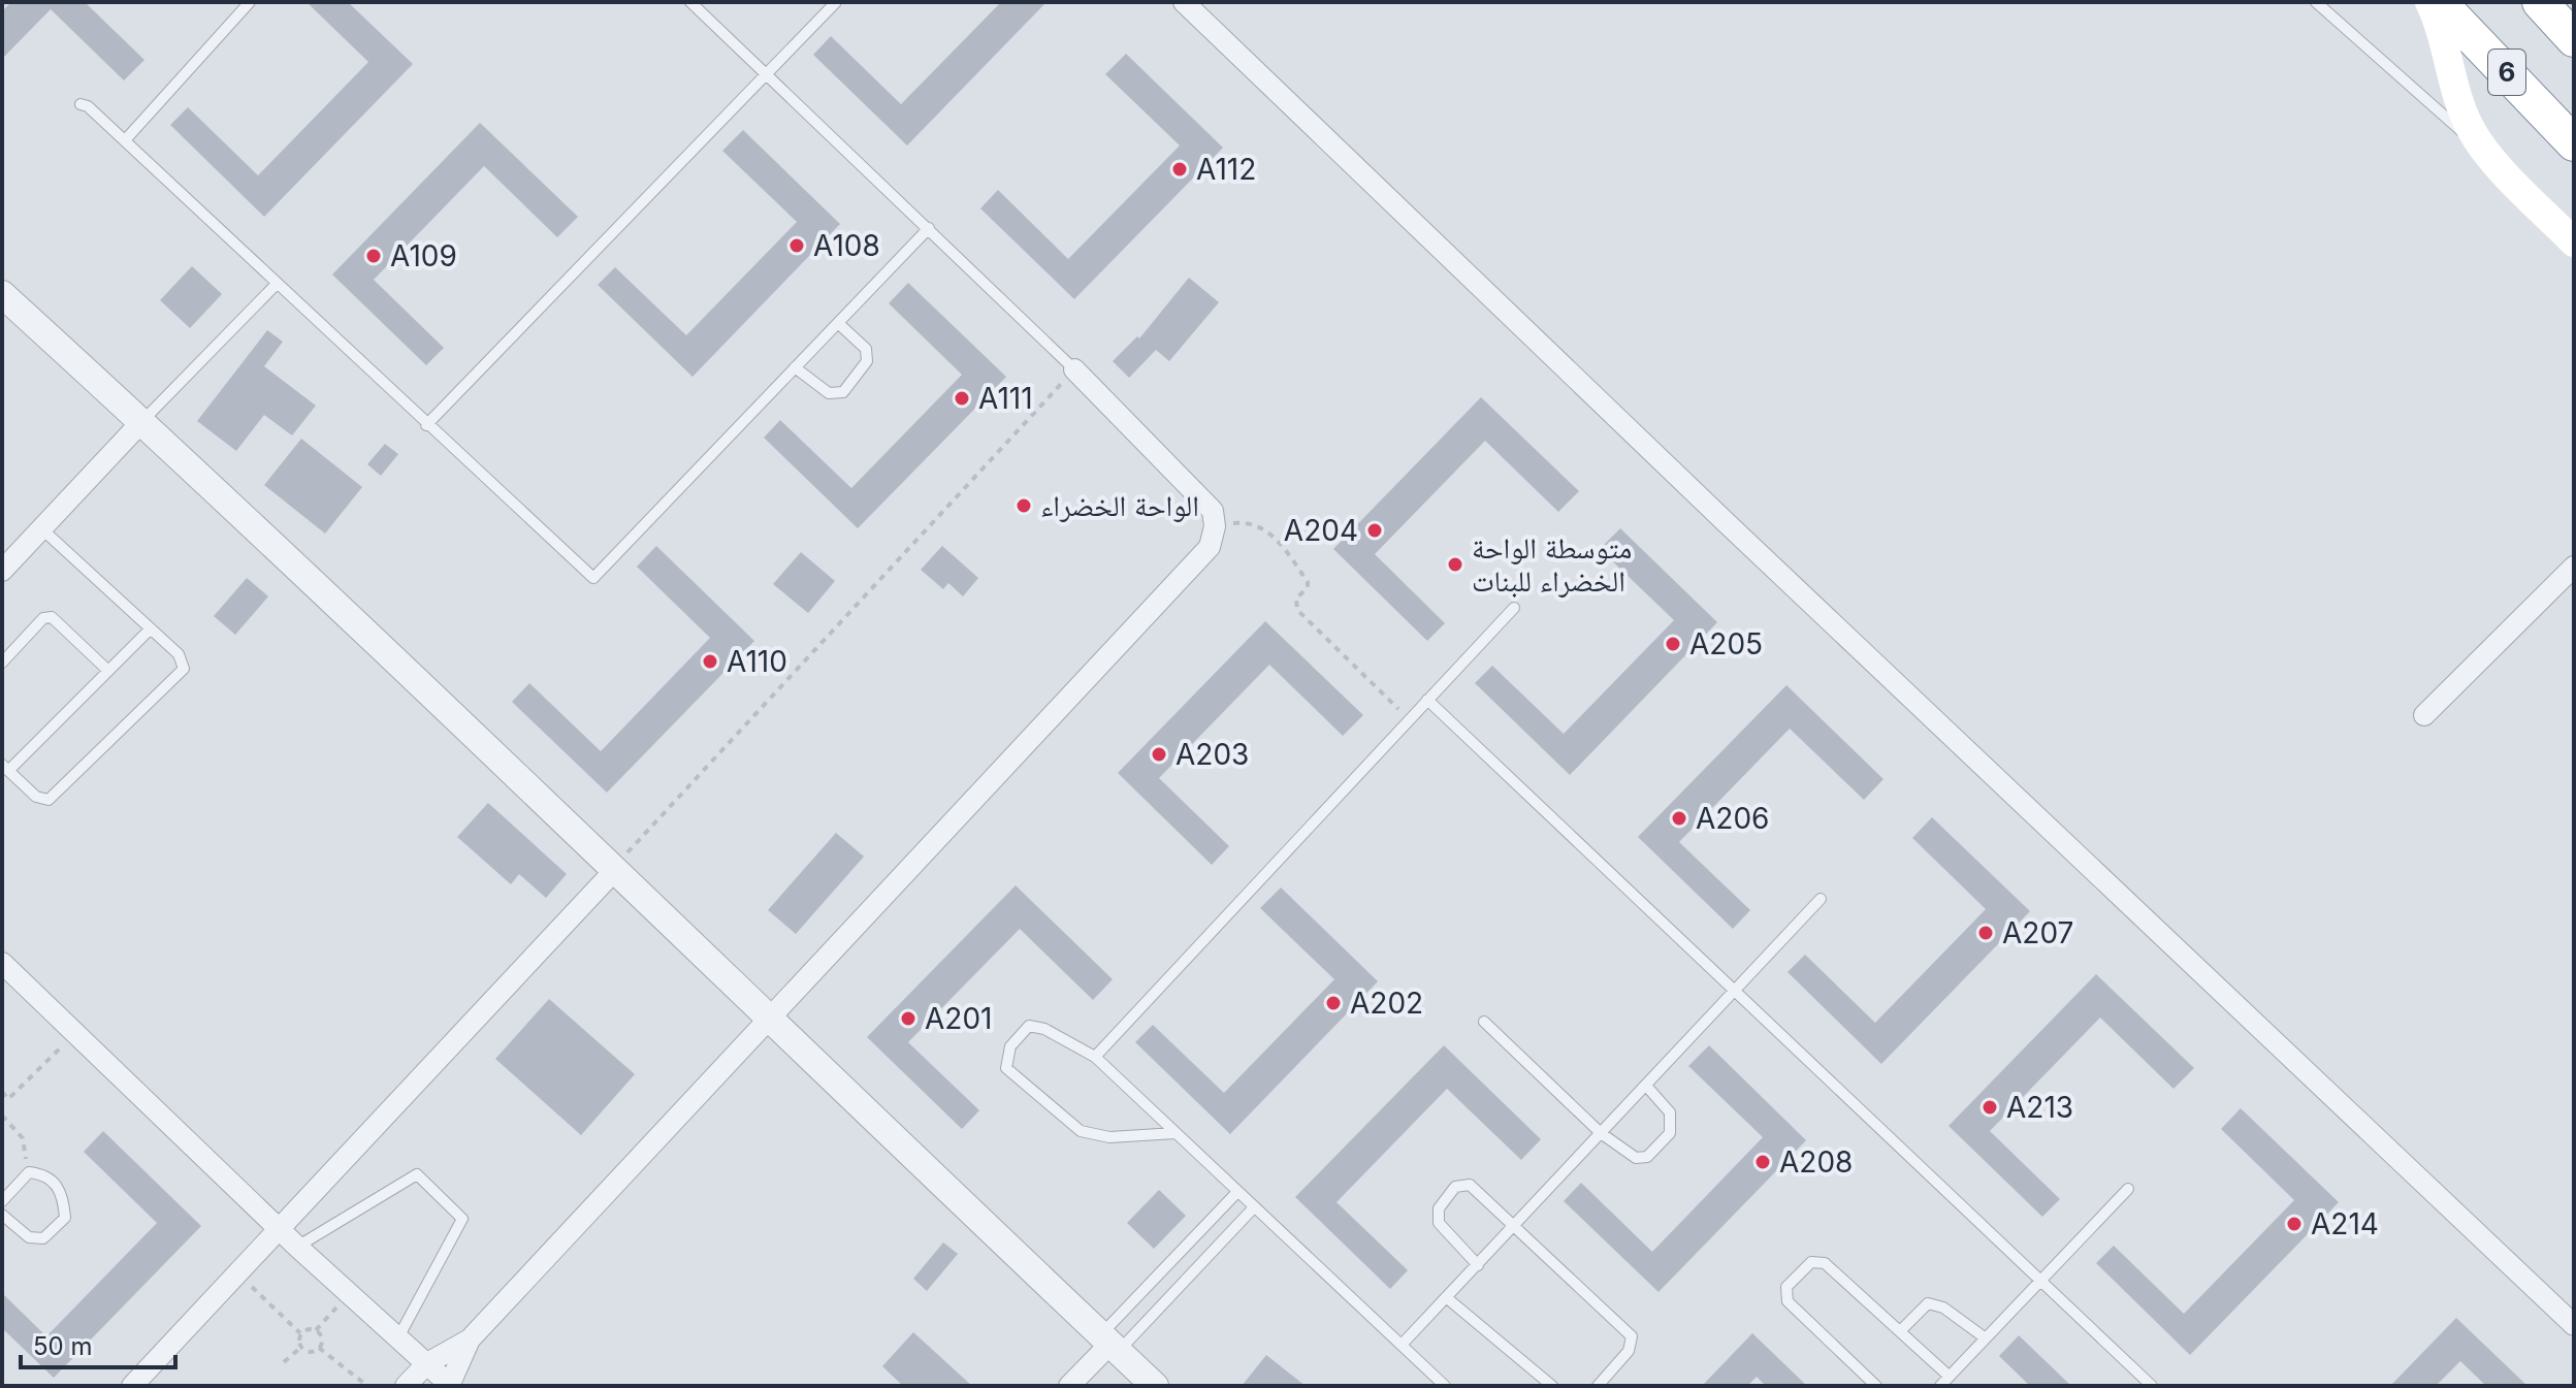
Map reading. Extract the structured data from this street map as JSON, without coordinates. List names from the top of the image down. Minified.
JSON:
{"streets":{"highway":["6"]},"places":["A112","A108","A109","A111","الواحة الخضراء","A204","متوسطة الواحة الخضراء للبنات","A205","A110","A203","A206","A207","A202","A201","A213","A208","A214"],"scale_bar":"50 m"}
